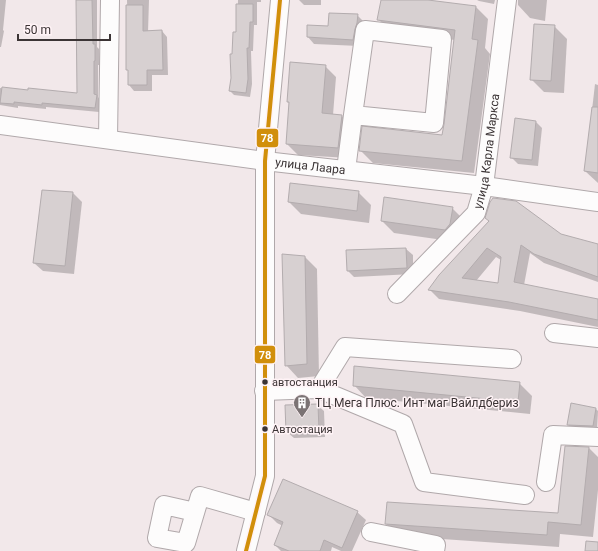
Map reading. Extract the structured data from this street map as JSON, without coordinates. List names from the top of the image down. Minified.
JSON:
{"streets":{"street":["улица Карла Маркса","улица Лаара"]},"crossings":[["улица Карла Маркса","улица Лаара"]],"places":{"other":["автостанция","Автостация"],"building":["ТЦ Мега Плюс. Инт маг Вайлдбериз"]},"lines":["transit line 78"],"scale_bar":"50 m"}
